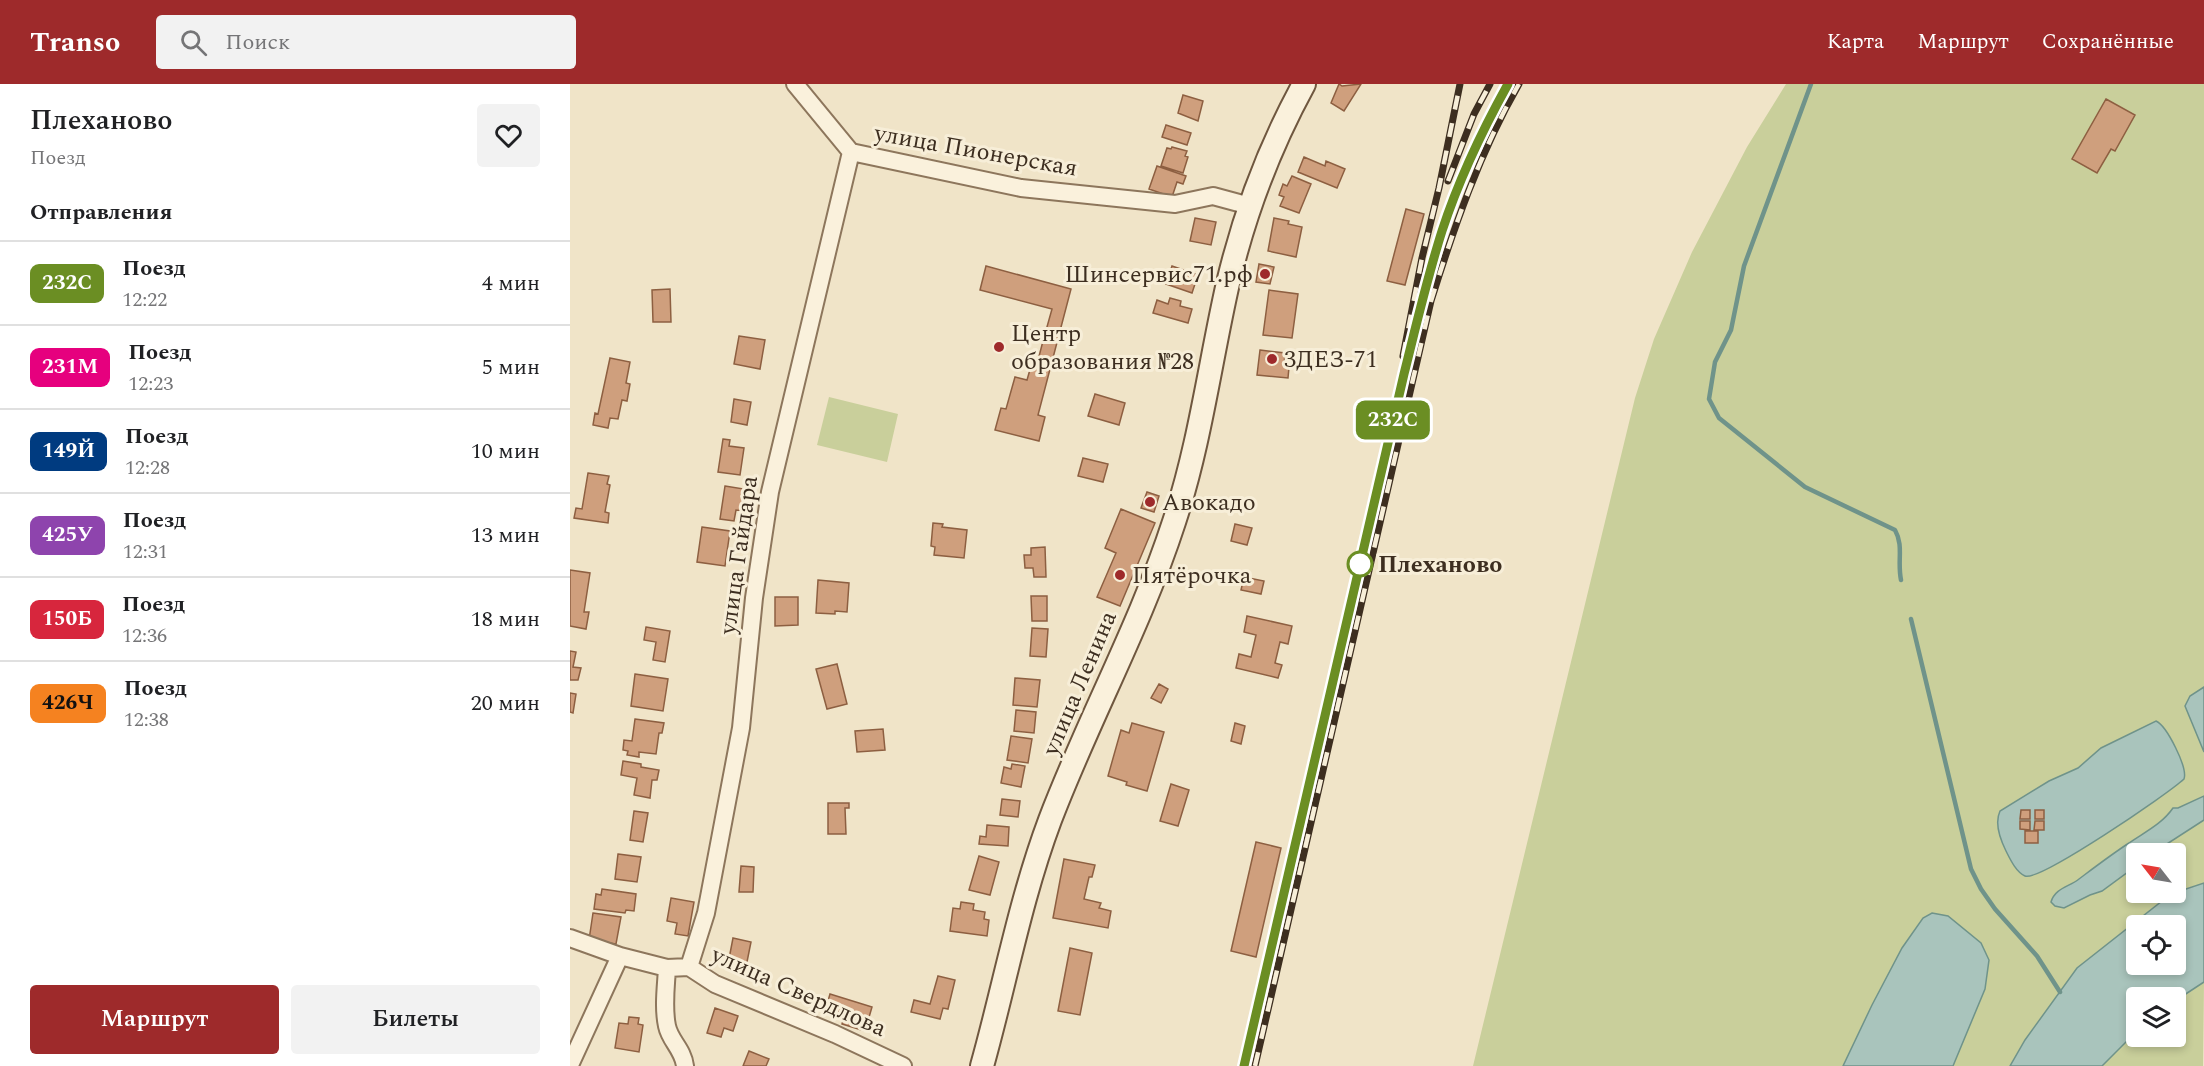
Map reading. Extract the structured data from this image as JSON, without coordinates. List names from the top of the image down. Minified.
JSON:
{"streets":{"main road":["улица Ленина"],"street":["улица Пионерская","улица Гайдара","улица Свердлова"]},"crossings":[["улица Пионерская","улица Гайдара"],["улица Пионерская","улица Ленина"],["улица Гайдара","улица Свердлова"]],"places":["Шинсервис71.рф","Центр образования №28","3ДЕЗ-71","Авокадо","Плеханово","Пятёрочка"],"north":"top left","page":{"header":"Transo","search":"Поиск","nav":["Карта","Маршрут","Сохранённые"],"heading":[["Плеханово","Поезд"],"Отправления"],"on_map":"232C","list":[{"mark":"232C","name":"Поезд","note":"12:22","value":"4 мин"},{"mark":"231М","name":"Поезд","note":"12:23","value":"5 мин"},{"mark":"149Й","name":"Поезд","note":"12:28","value":"10 мин"},{"mark":"425У","name":"Поезд","note":"12:31","value":"13 мин"},{"mark":"150Б","name":"Поезд","note":"12:36","value":"18 мин"},{"mark":"426Ч","name":"Поезд","note":"12:38","value":"20 мин"}],"buttons":["Маршрут","Билеты"]}}
